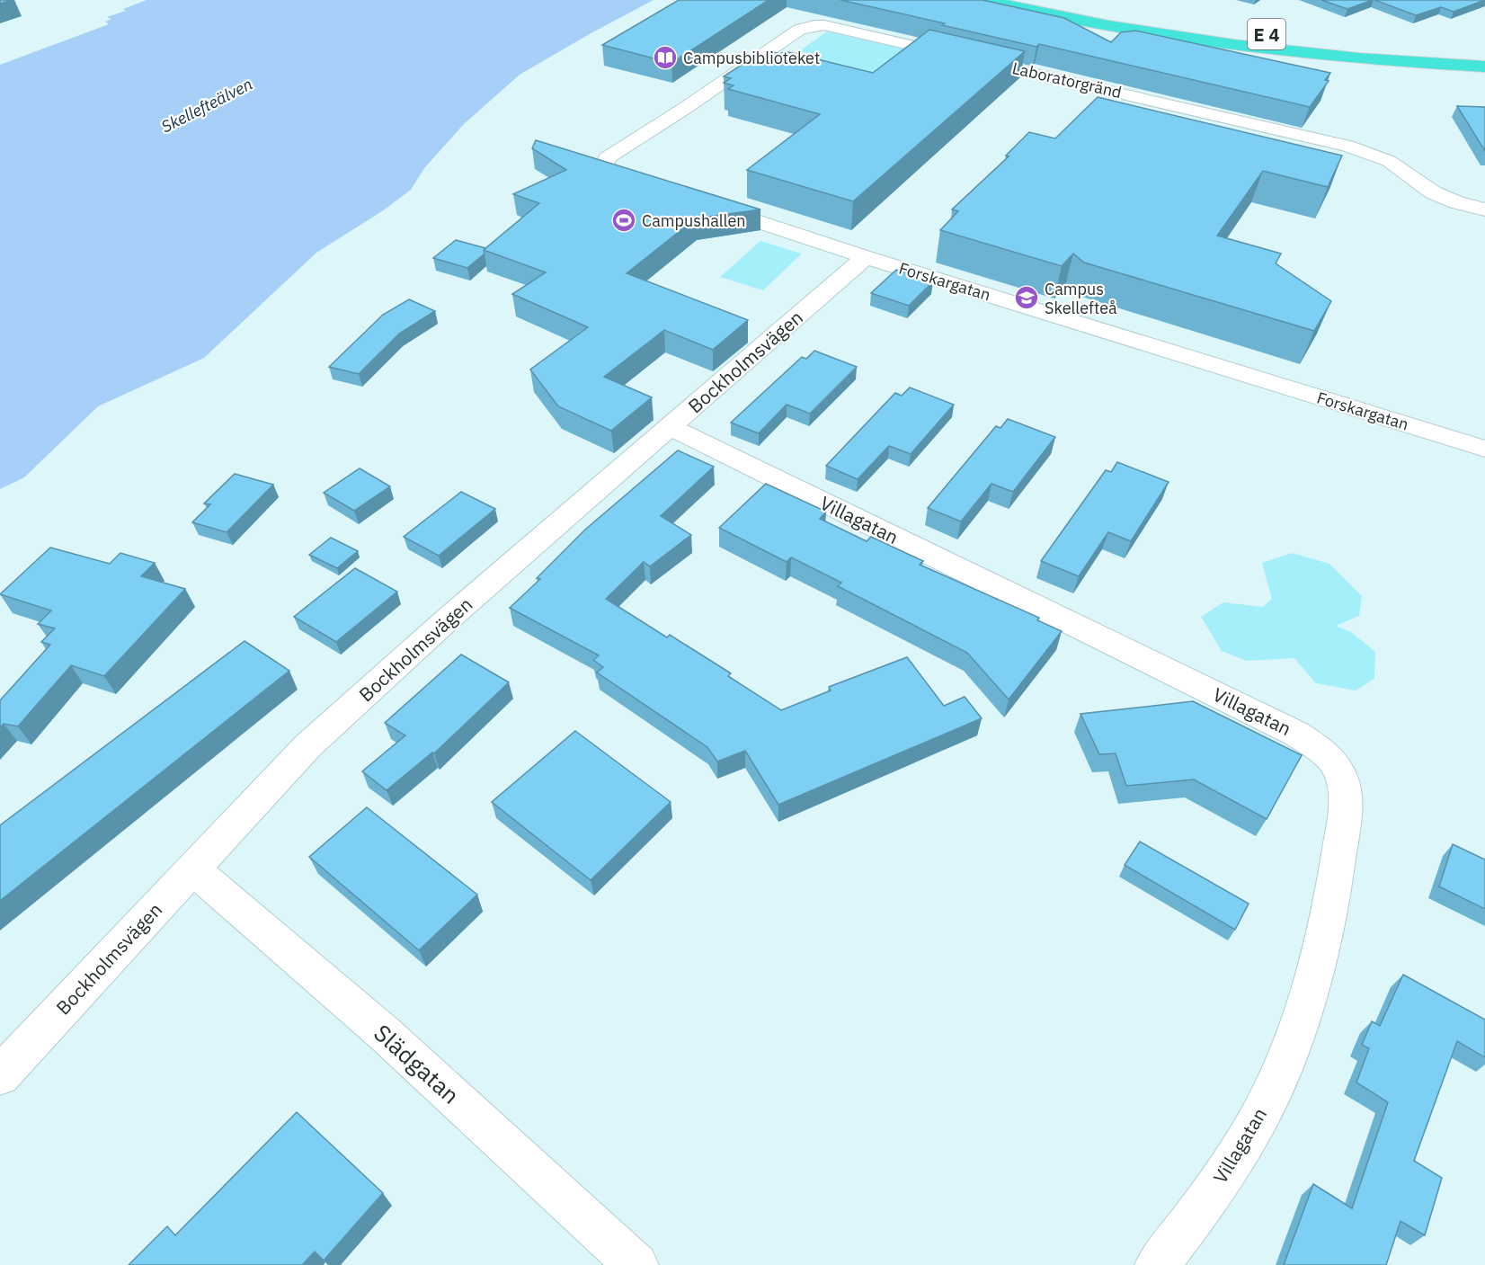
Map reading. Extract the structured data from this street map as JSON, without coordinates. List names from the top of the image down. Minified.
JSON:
{"streets":{"highway":["E 4"],"street":["Laboratorgränd","Forskargatan","Bockholmsvägen","Villagatan","Slädgatan"]},"crossings":[["Forskargatan","Bockholmsvägen"],["Bockholmsvägen","Villagatan"],["Bockholmsvägen","Slädgatan"]],"water":["Skellefteälven"],"places":{"library":["Campusbiblioteket"],"sports":["Campushallen"],"school or university":["Campus Skellefteå"]}}
